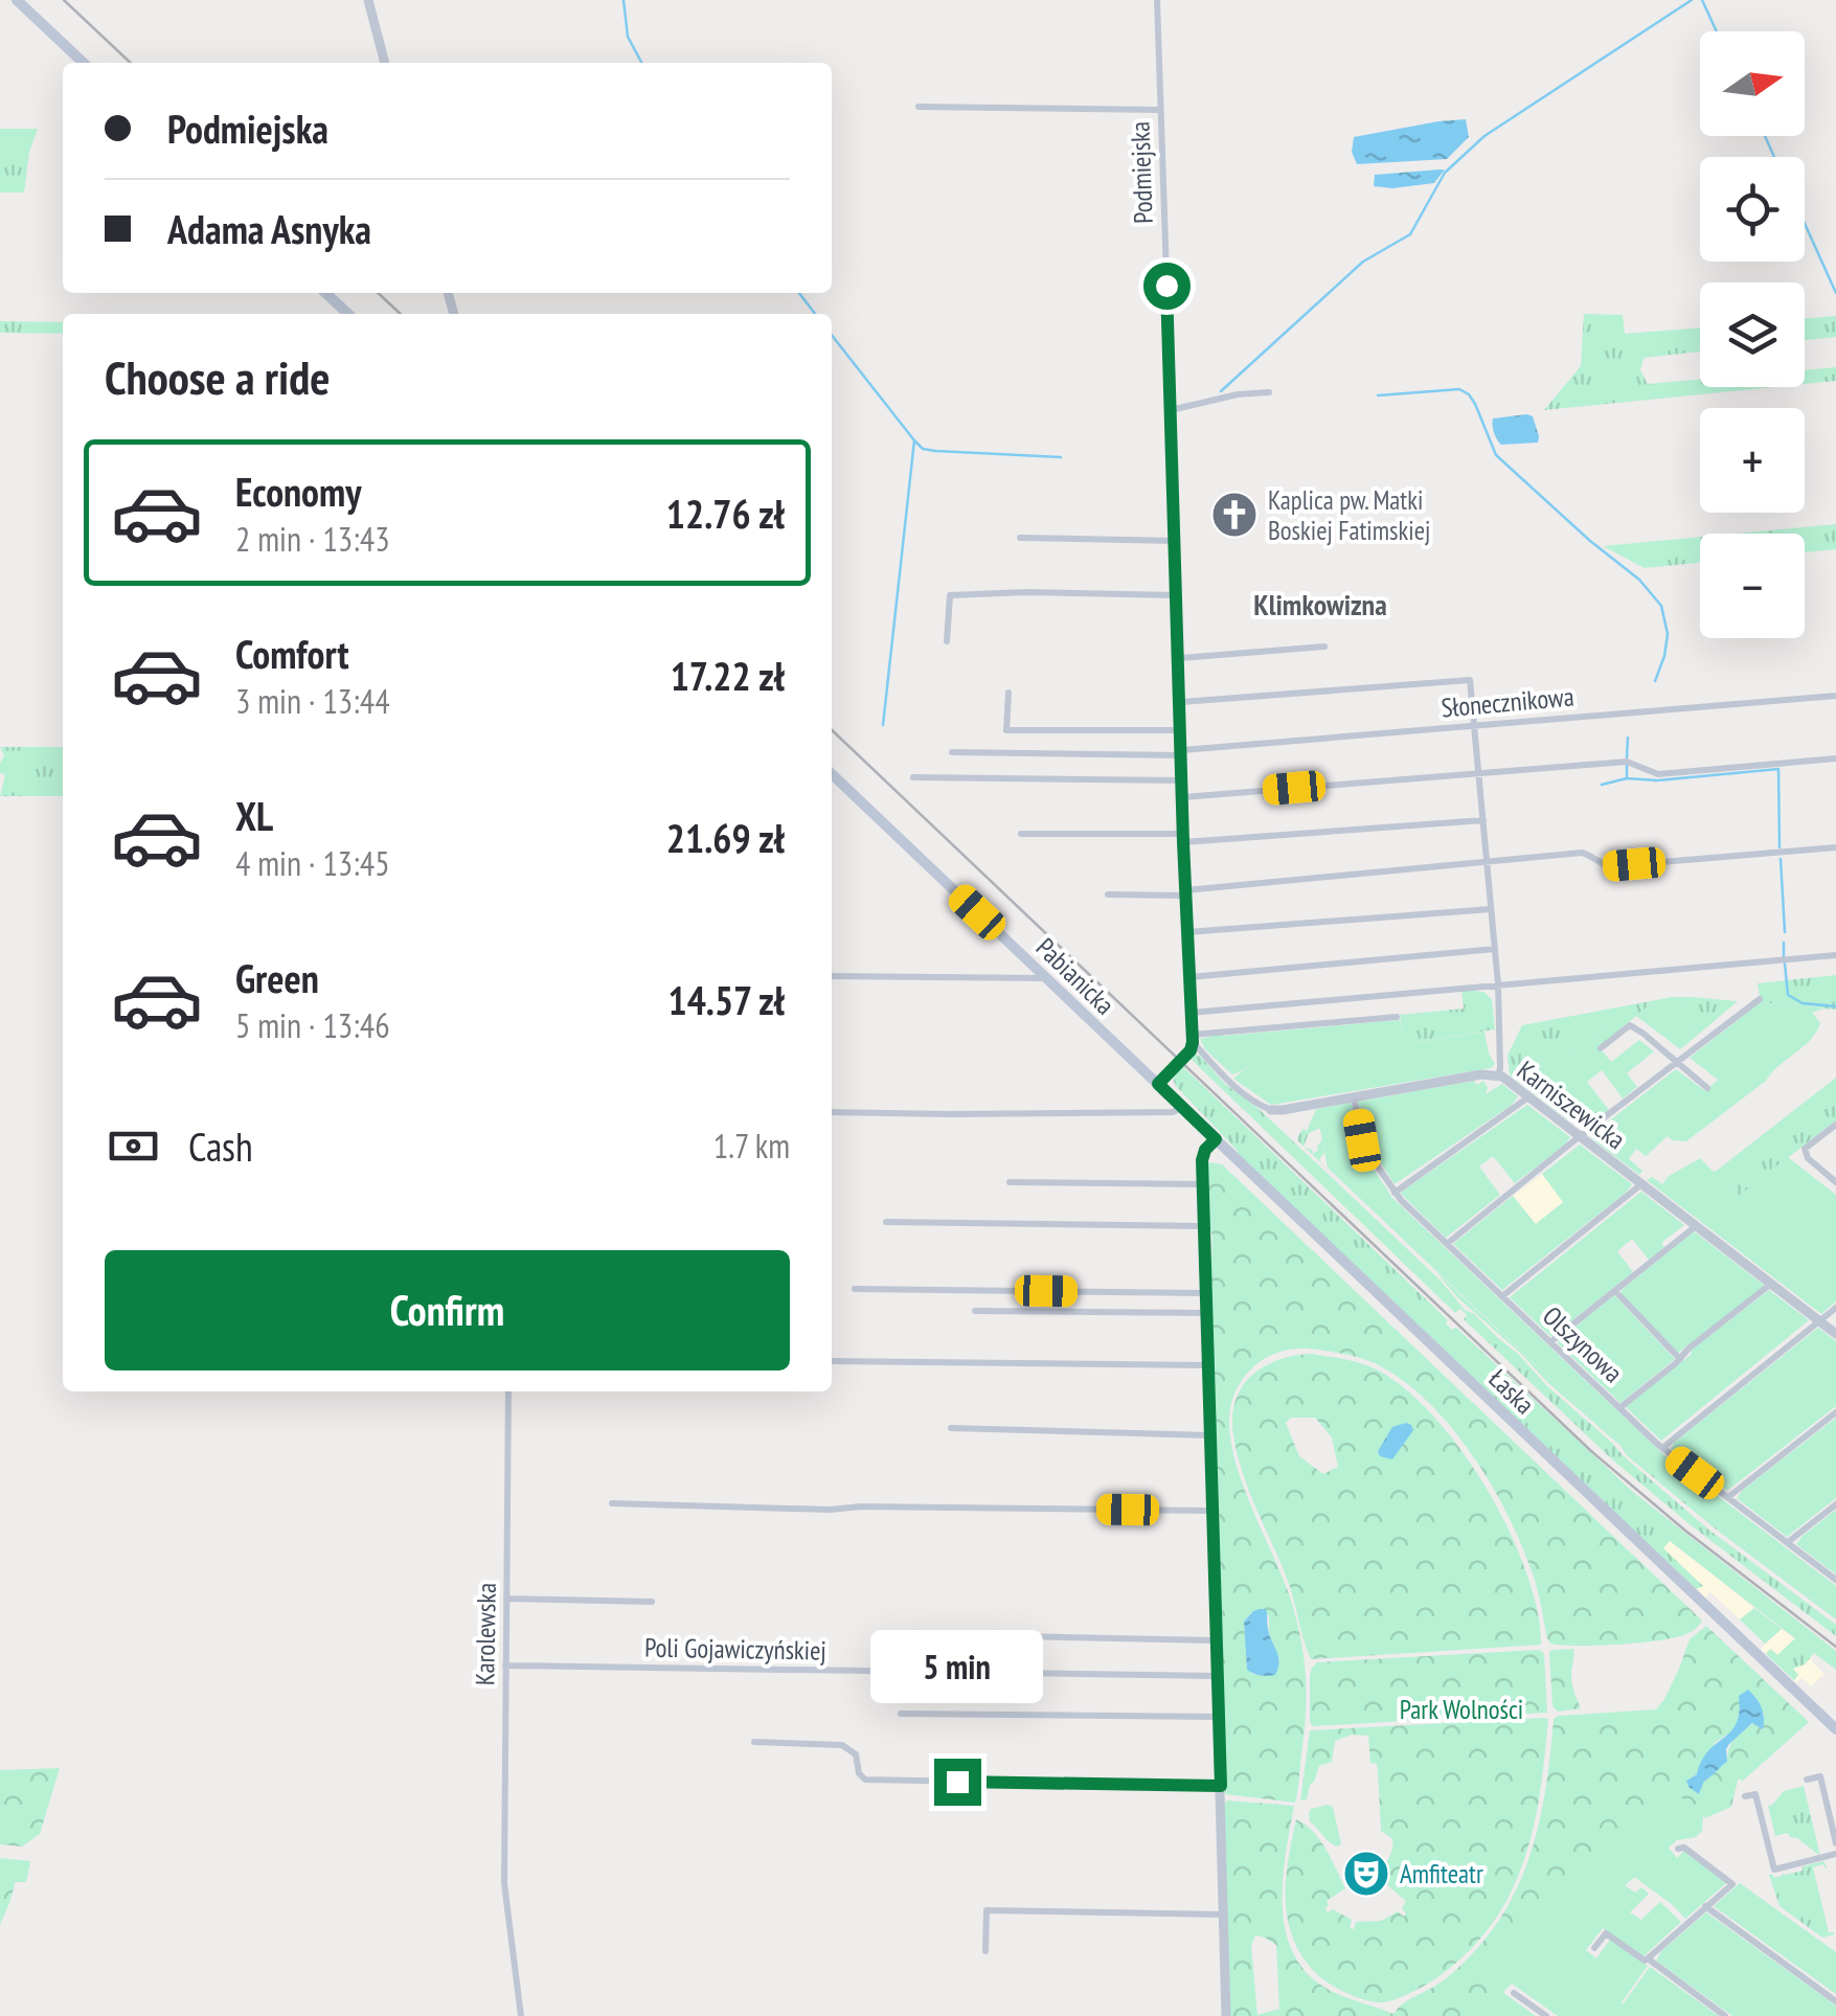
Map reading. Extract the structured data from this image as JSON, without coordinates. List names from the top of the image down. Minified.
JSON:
{"streets":{"main road":["Pabianicka","Łaska"],"street":["Podmiejska","Słonecznikowa","Karniszewicka","Olszynowa","Karolewska","Poli Gojawiczyńskiej"]},"crossings":[["Podmiejska","Słonecznikowa"],["Podmiejska","Karniszewicka"],["Pabianicka","Łaska"],["Karniszewicka","Olszynowa"],["Karolewska","Poli Gojawiczyńskiej"]],"districts":["Klimkowizna"],"parks":["Park Wolności"],"places":{"church":["Kaplica pw. Matki Boskiej Fatimskiej"],"theatre":["Amfiteatr"]},"north":"right","page":{"map_buttons":["+","−"],"banner":["Podmiejska","Adama Asnyka"],"heading":"Choose a ride","list":[{"name":"Economy","note":"2 min · 13:43","value":"12.76 zł"},{"name":"Comfort","note":"3 min · 13:44","value":"17.22 zł"},{"name":"XL","note":"4 min · 13:45","value":"21.69 zł"},{"name":"Green","note":"5 min · 13:46","value":"14.57 zł"}],"pay":["Cash","1.7 km"],"buttons":"Confirm","bubble":"5 min"}}
